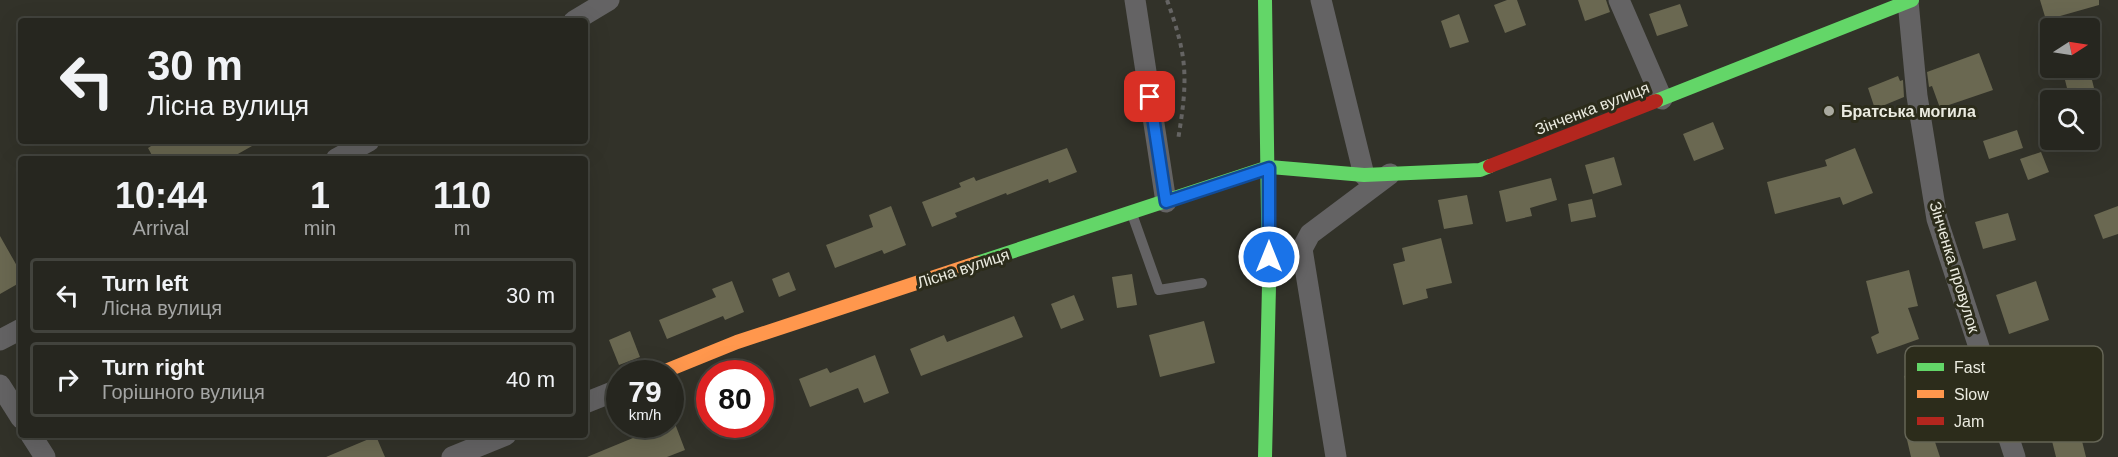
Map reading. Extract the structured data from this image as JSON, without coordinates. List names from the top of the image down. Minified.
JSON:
{"streets":{"main road":["Зінченка вулиця","Лісна вулиця"],"street":["Зінченка провулок"]},"crossings":[["Зінченка вулиця","Зінченка провулок"],["Зінченка вулиця","Лісна вулиця"]],"places":["Братська могила"],"legend":["Fast","Slow","Jam"],"north":"right","page":{"turn":["30 m","Лісна вулиця"],"eta":["10:44","Arrival","1","min","110","m"],"list":[{"name":"Turn left","note":"Лісна вулиця","value":"30 m"},{"name":"Turn right","note":"Горішного вулиця","value":"40 m"}],"speed":"79 km/h","limit":"80"}}
